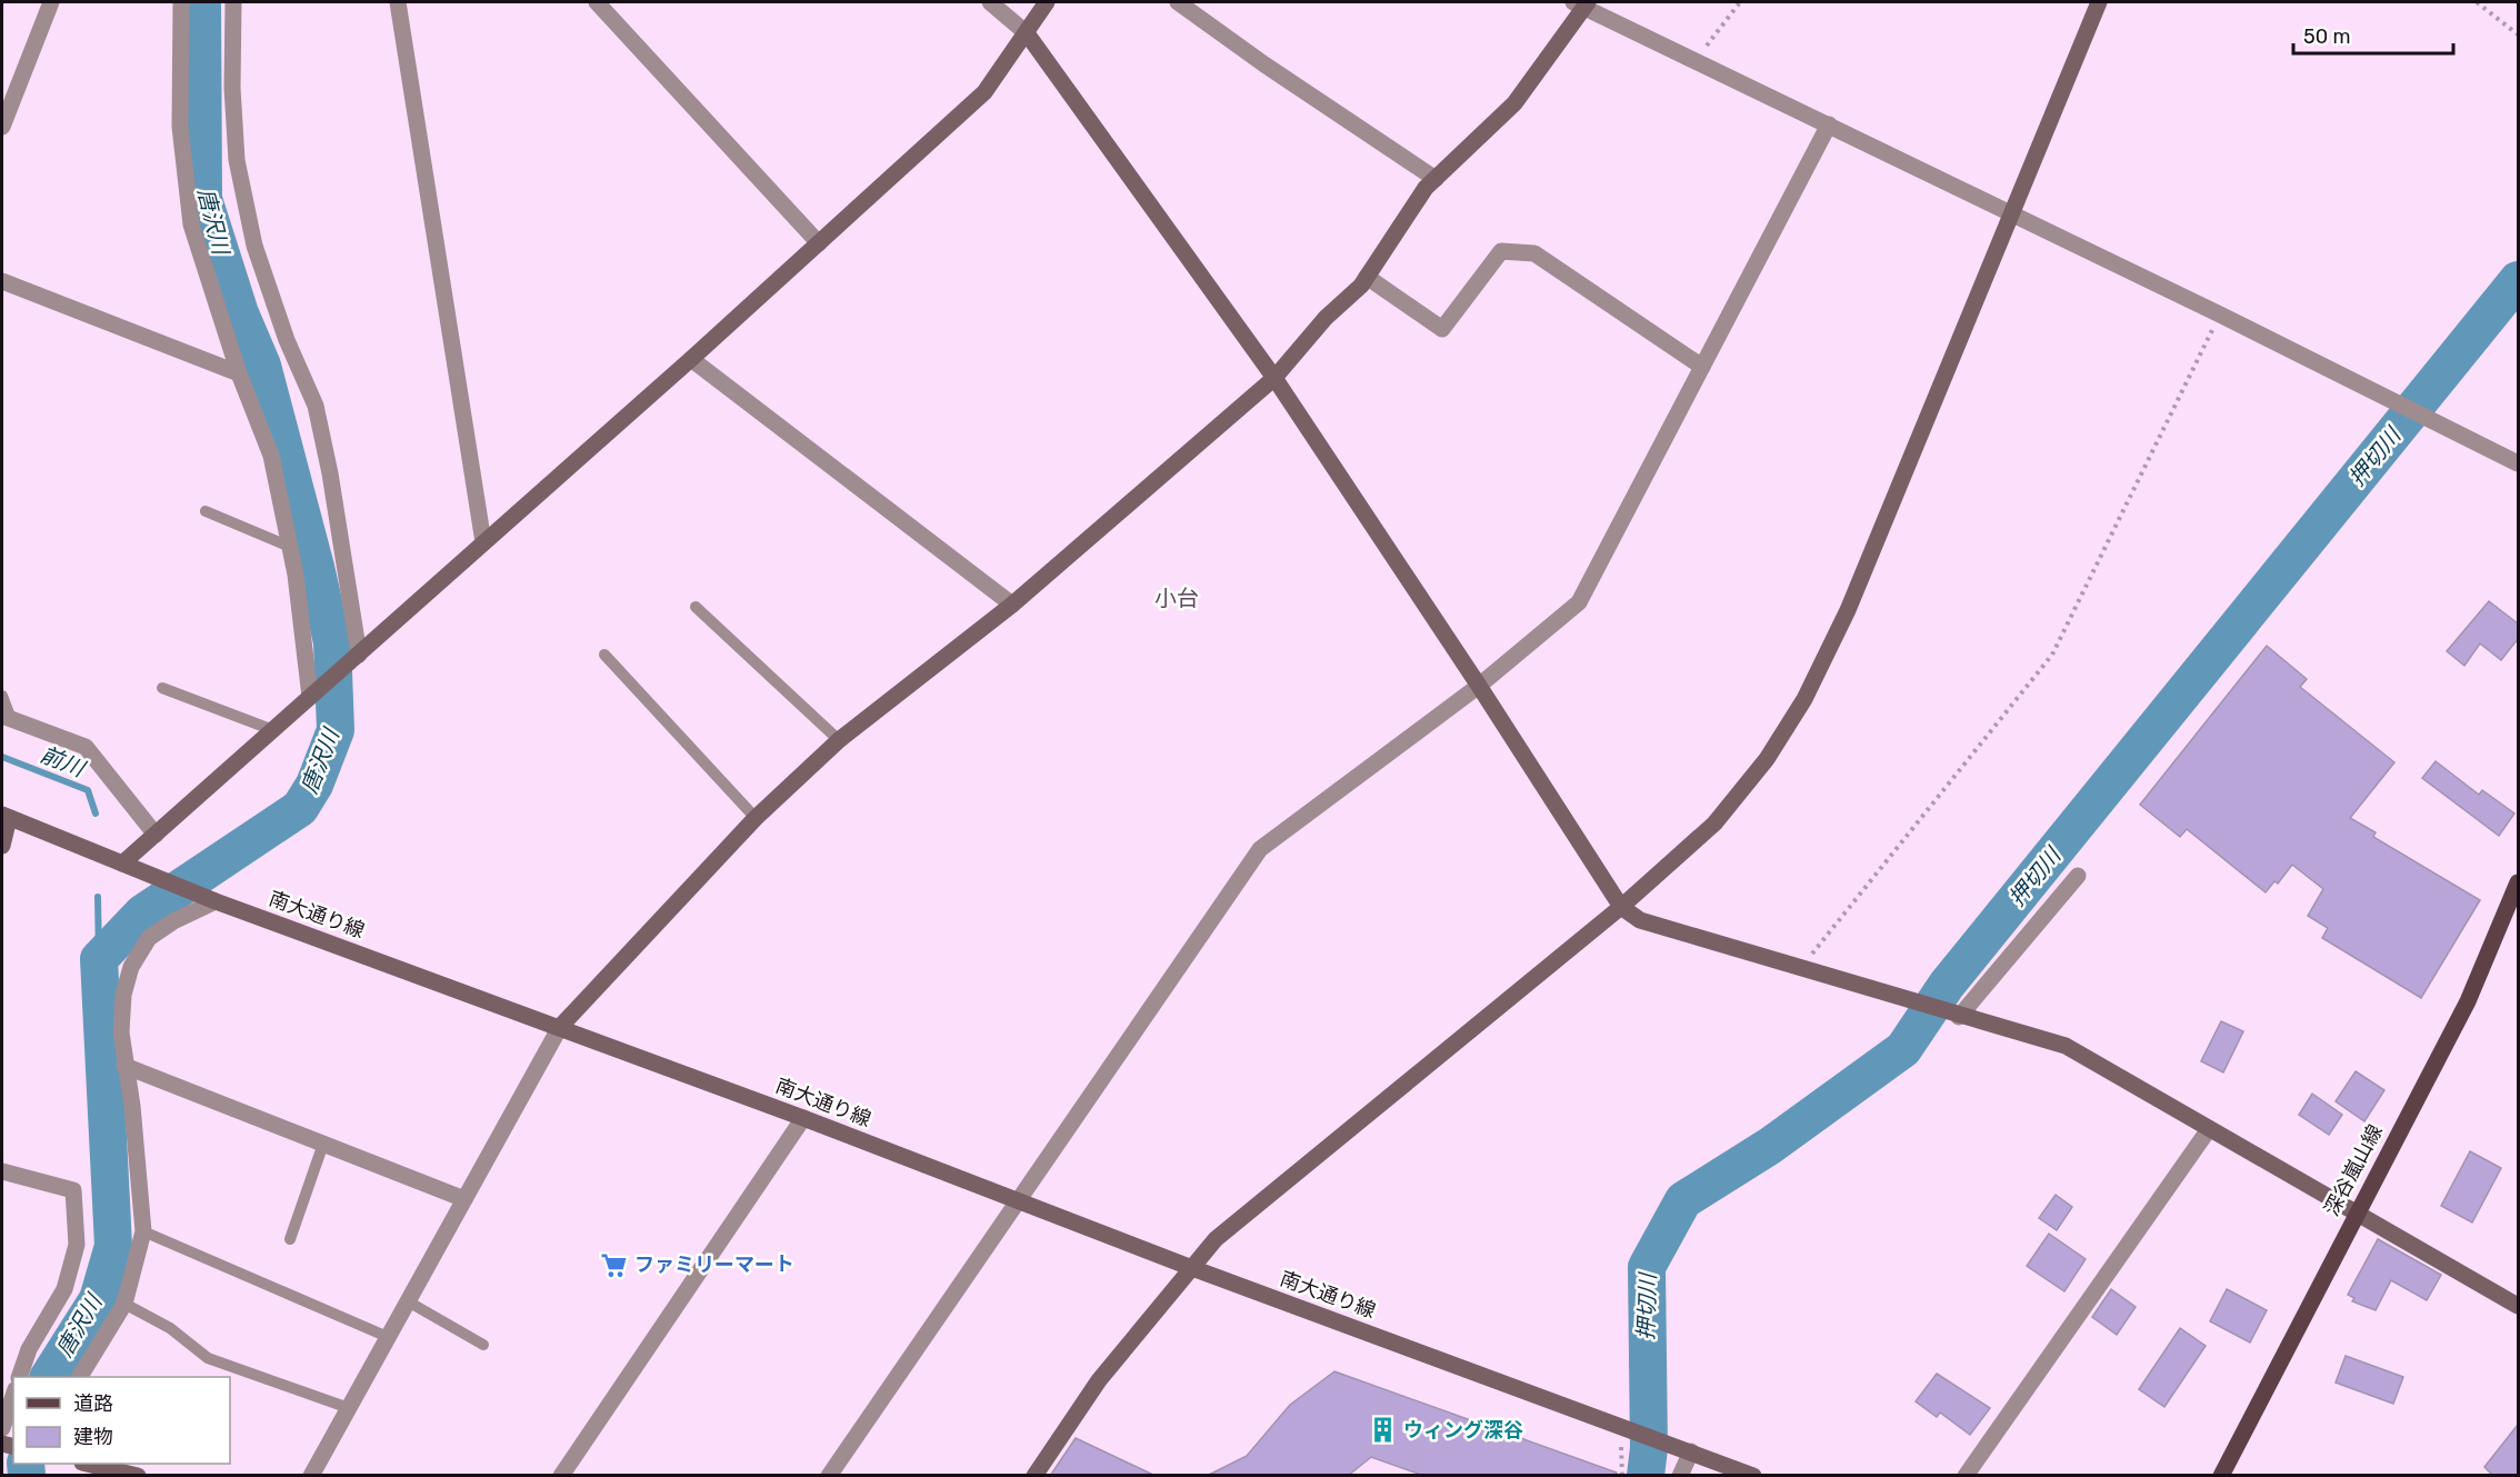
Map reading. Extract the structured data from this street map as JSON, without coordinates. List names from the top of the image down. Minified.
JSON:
{"streets":{"main road":["深谷嵐山線"],"street":["南大通り線"]},"districts":["小台"],"water":["唐沢川","押切川","前川"],"places":{"supermarket":["ファミリーマート"],"building":["ウィング深谷"]},"legend":["道路","建物"],"scale_bar":"50 m"}
